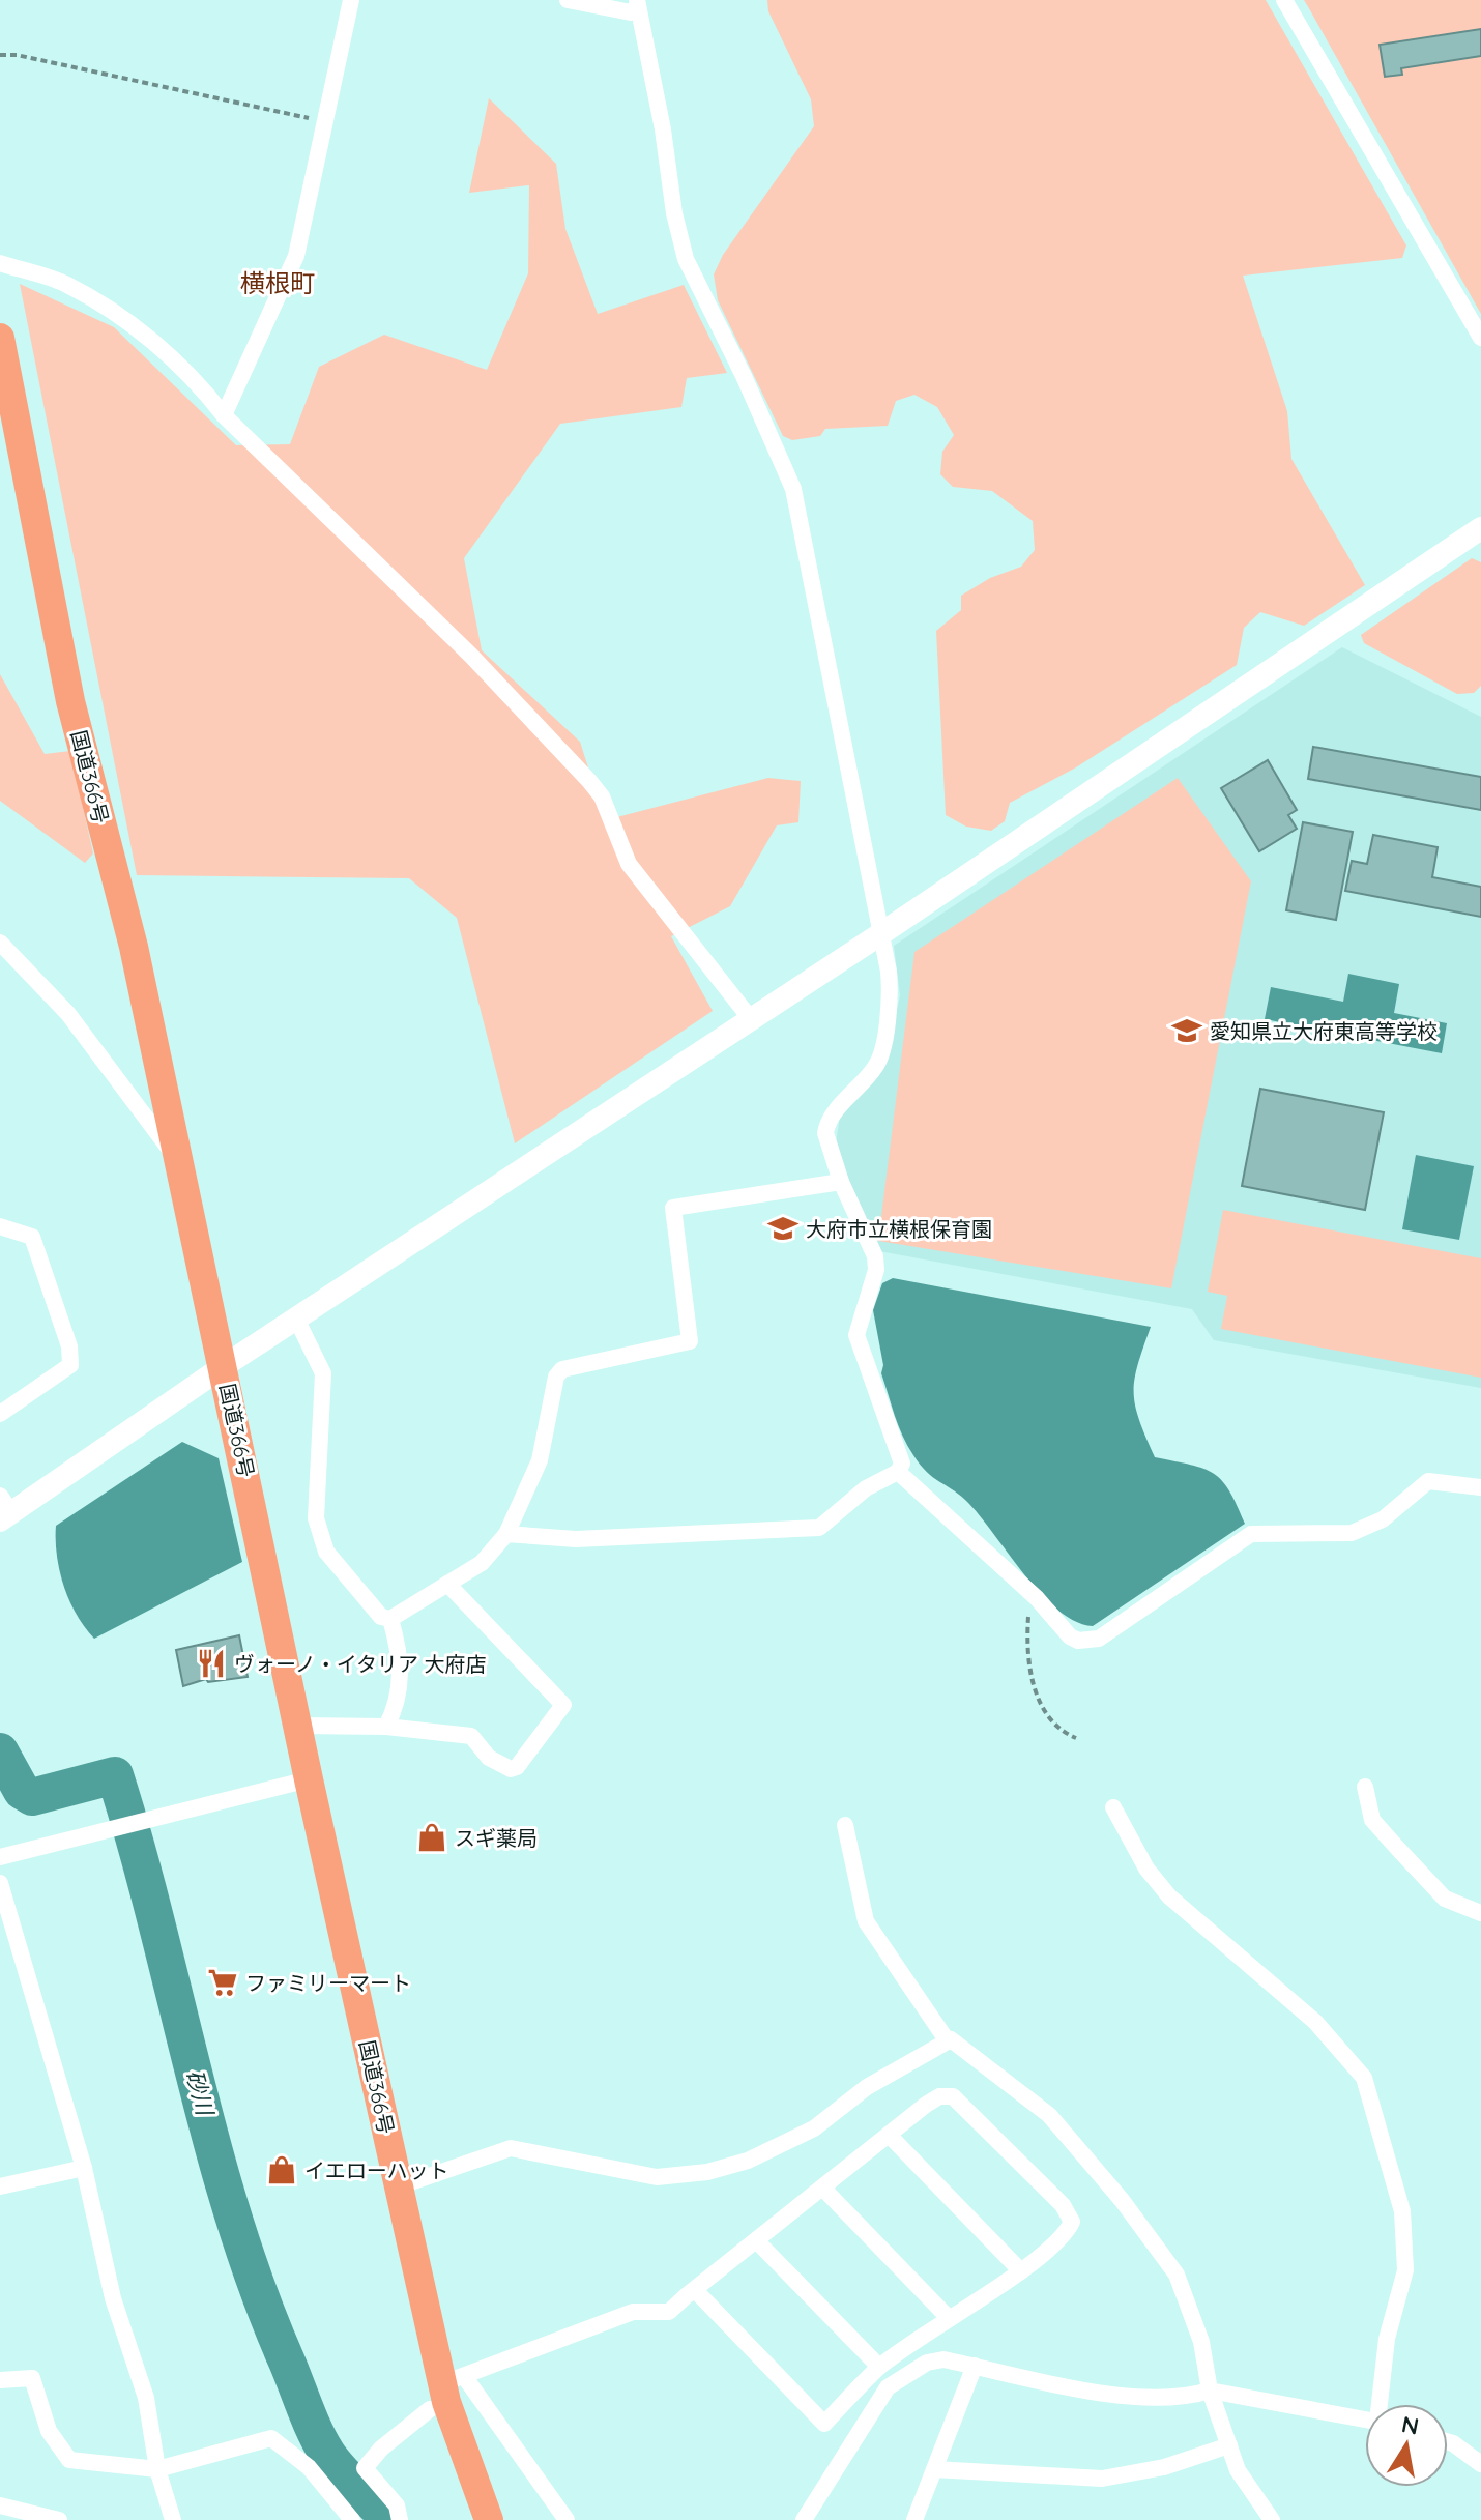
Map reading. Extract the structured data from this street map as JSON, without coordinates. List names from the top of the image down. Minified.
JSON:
{"streets":{"highway":["国道366号"]},"districts":["横根町"],"water":["砂川"],"places":{"school or university":["愛知県立大府東高等学校","大府市立横根保育園"],"restaurant":["ヴォーノ・イタリア 大府店"],"shop":["スギ薬局","イエローハット"],"supermarket":["ファミリーマート"]},"north":"top"}
